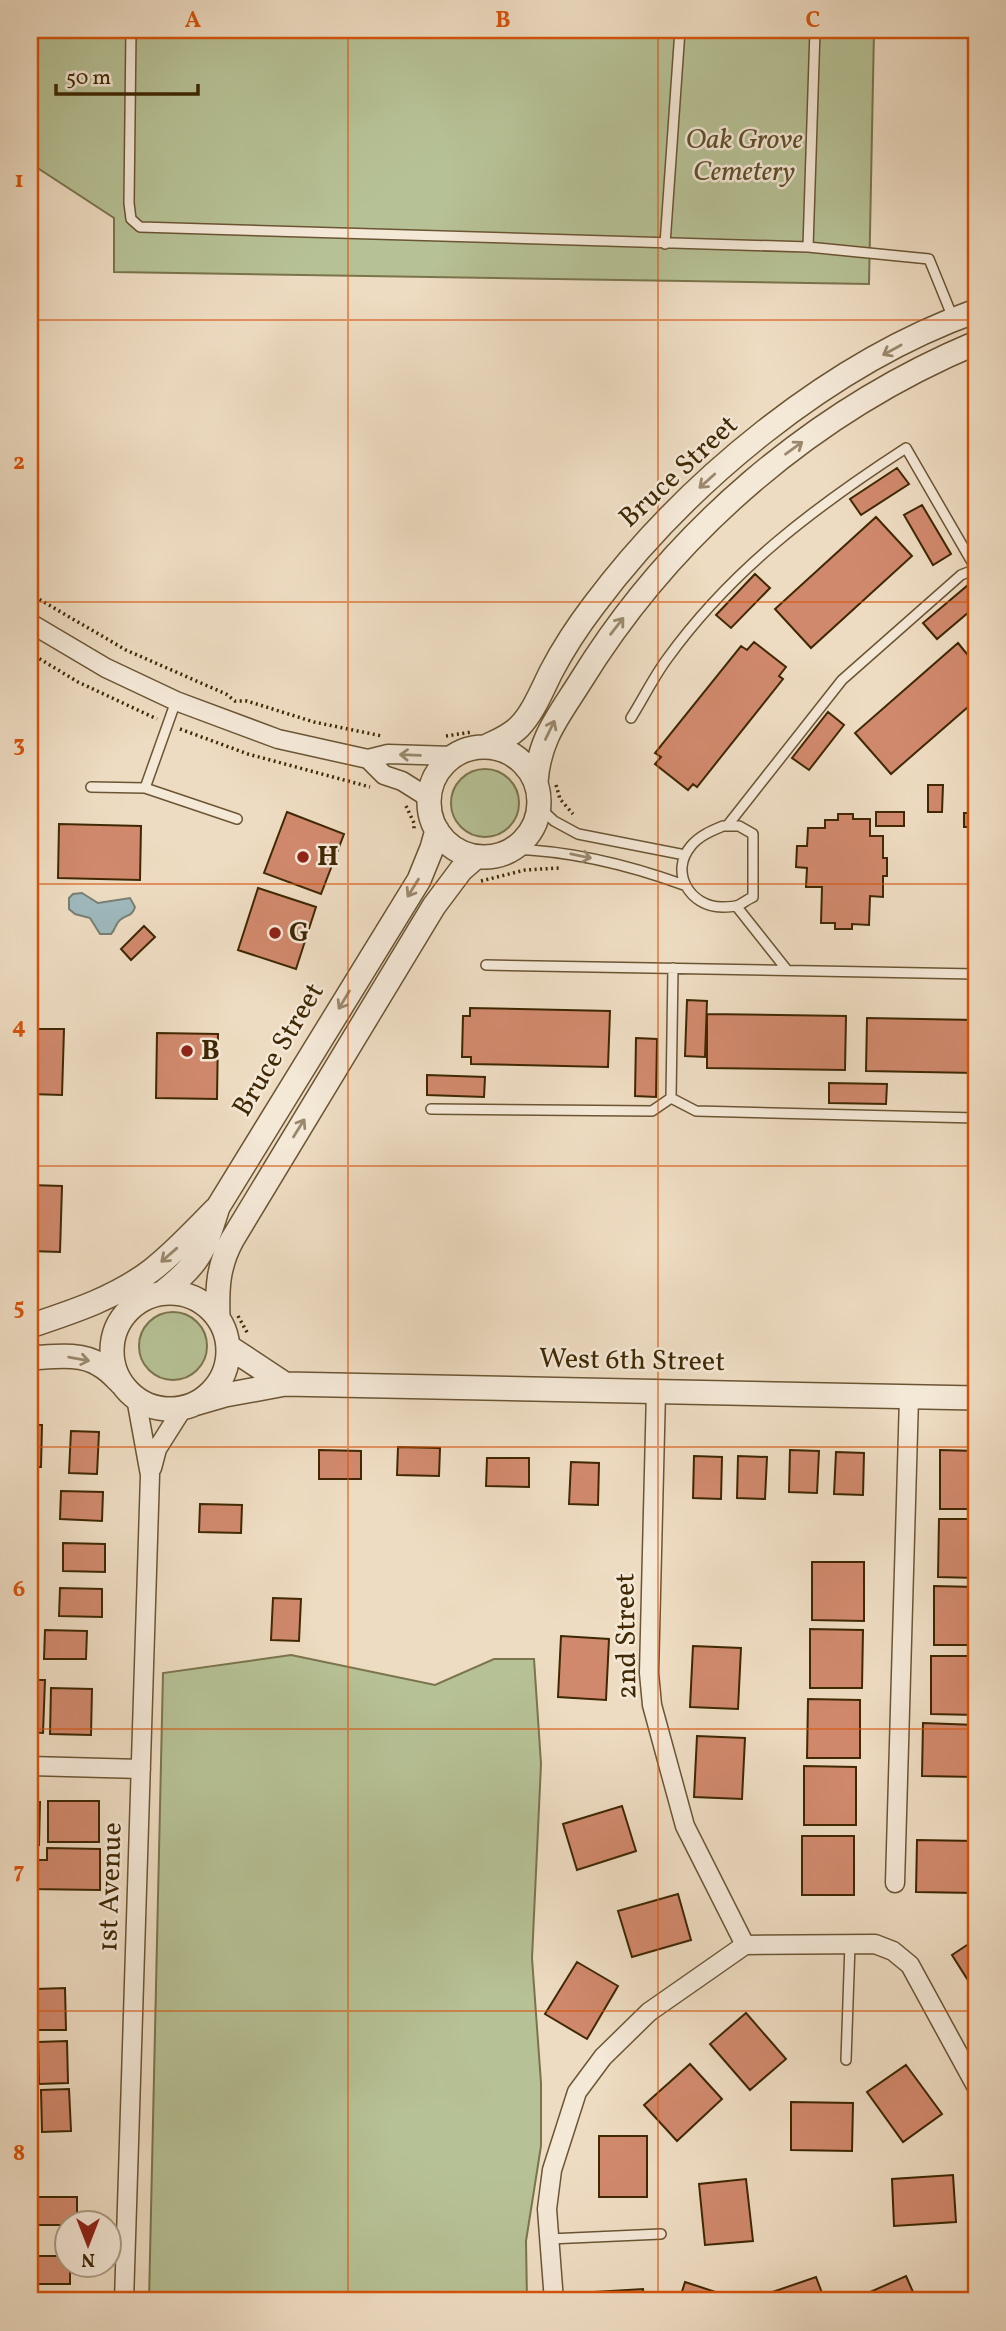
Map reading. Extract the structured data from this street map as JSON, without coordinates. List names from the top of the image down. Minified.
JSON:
{"streets":{"street":["Bruce Street","West 6th Street","2nd Street","1st Avenue"]},"crossings":[["Bruce Street","West 6th Street"],["Bruce Street","1st Avenue"],["West 6th Street","2nd Street"],["West 6th Street","1st Avenue"]],"parks":["Oak Grove Cemetery"],"places":["H","G","B"],"scale_bar":"50 m","north":"bottom","grid":{"columns":["A","B","C"],"rows":["1","2","3","4","5","6","7","8"]}}
